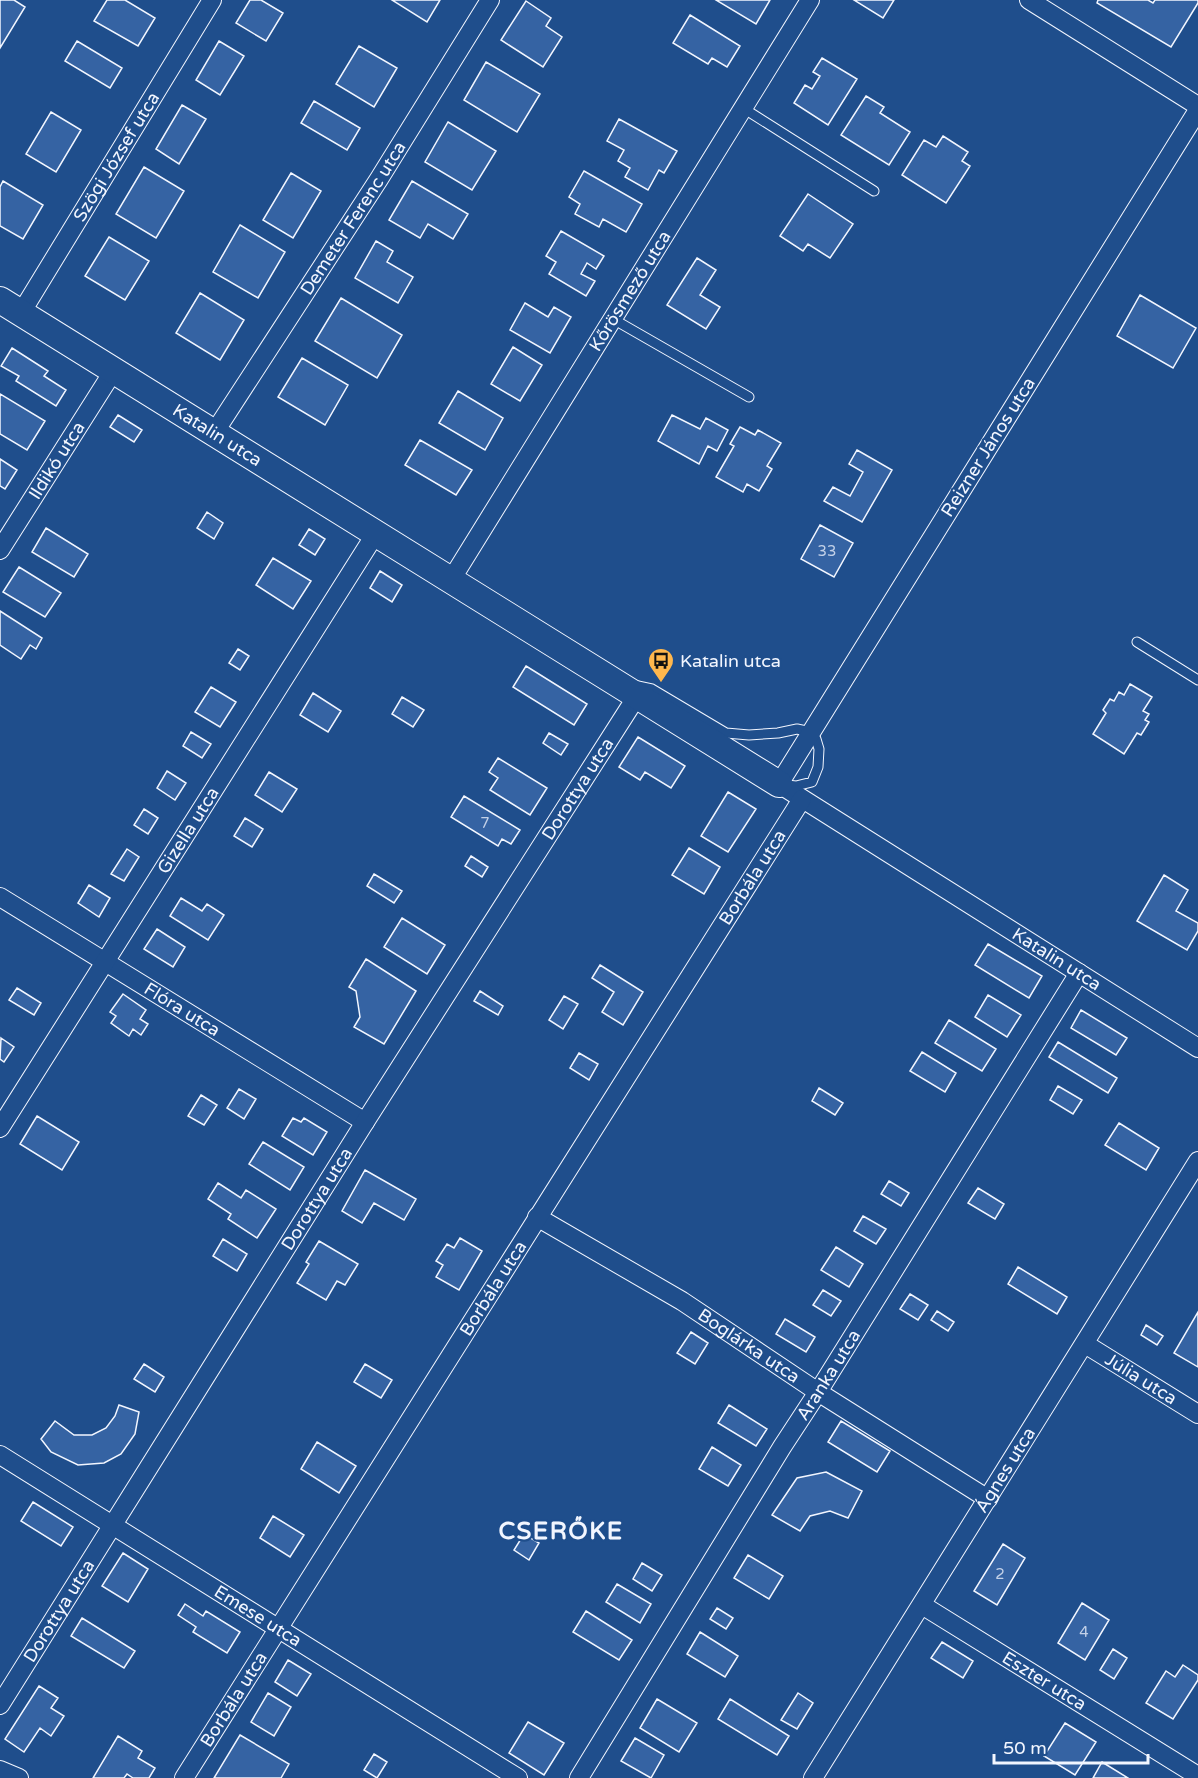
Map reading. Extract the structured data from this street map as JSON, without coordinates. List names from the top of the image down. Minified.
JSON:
{"streets":{"street":["Szögi József utca","Demeter Ferenc utca","Kőrösmező utca","Katalin utca","Reizner János utca","Ildikó utca","Dorottya utca","Gizella utca","Borbála utca","Flóra utca","Boglárka utca","Aranka utca","Júlia utca","Ágnes utca","Emese utca","Eszter utca"]},"crossings":[["Szögi József utca","Katalin utca"],["Demeter Ferenc utca","Katalin utca"],["Kőrösmező utca","Katalin utca"],["Katalin utca","Reizner János utca"],["Katalin utca","Ildikó utca"],["Katalin utca","Dorottya utca"],["Katalin utca","Gizella utca"],["Katalin utca","Borbála utca"],["Katalin utca","Aranka utca"],["Dorottya utca","Flóra utca"],["Dorottya utca","Emese utca"],["Gizella utca","Flóra utca"],["Borbála utca","Boglárka utca"],["Borbála utca","Emese utca"],["Boglárka utca","Aranka utca"],["Boglárka utca","Ágnes utca"],["Júlia utca","Ágnes utca"],["Ágnes utca","Eszter utca"]],"districts":["CSERŐKE"],"places":{"bus stop":["Katalin utca"]},"house_numbers":["33","7","2","4"],"scale_bar":"50 m"}
